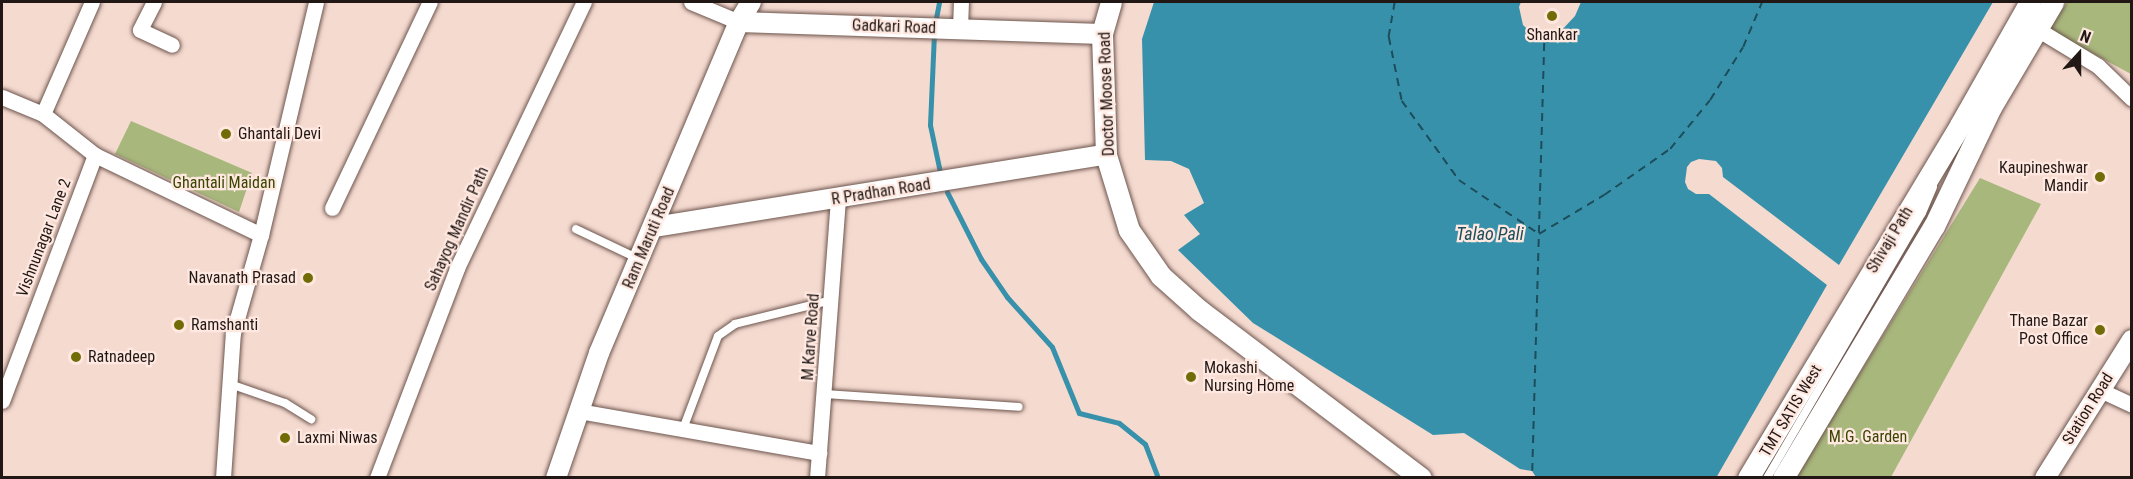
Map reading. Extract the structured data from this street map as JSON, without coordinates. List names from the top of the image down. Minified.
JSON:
{"streets":{"main road":["Doctor Moose Road","Shivaji Path"],"street":["Gadkari Road","R Pradhan Road","Sahayog Mandir Path","Vishnunagar Lane 2","Ram Maruti Road","M Karve Road","Station Road"],"lane":["TMT SATIS West"]},"crossings":[["Gadkari Road","Doctor Moose Road"],["Gadkari Road","Ram Maruti Road"],["Doctor Moose Road","R Pradhan Road"],["R Pradhan Road","Ram Maruti Road"],["R Pradhan Road","M Karve Road"],["Shivaji Path","TMT SATIS West"]],"water":["Talao Pali"],"parks":["Ghantali Maidan","M.G. Garden"],"places":["Shankar","Ghantali Devi","Kaupineshwar Mandir","Navanath Prasad","Ramshanti","Thane Bazar Post Office","Ratnadeep","Mokashi Nursing Home","Laxmi Niwas"],"north":"top"}
